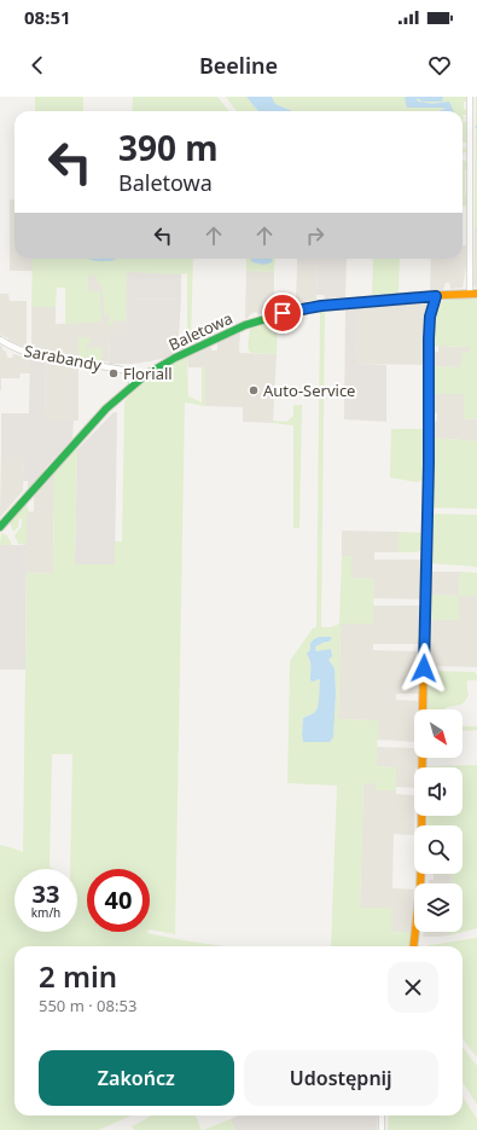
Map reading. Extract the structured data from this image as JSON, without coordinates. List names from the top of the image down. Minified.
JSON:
{"streets":{"street":["Baletowa","Sarabandy"]},"crossings":[["Baletowa","Sarabandy"]],"places":["Floriall","Auto-Service"],"north":"bottom right","page":{"status":"08:51","header":"Beeline","turn":["390 m","Baletowa"],"speed":"33 km/h","limit":"40","heading":["2 min","550 m · 08:53"],"buttons":["Zakończ","Udostępnij"]}}
